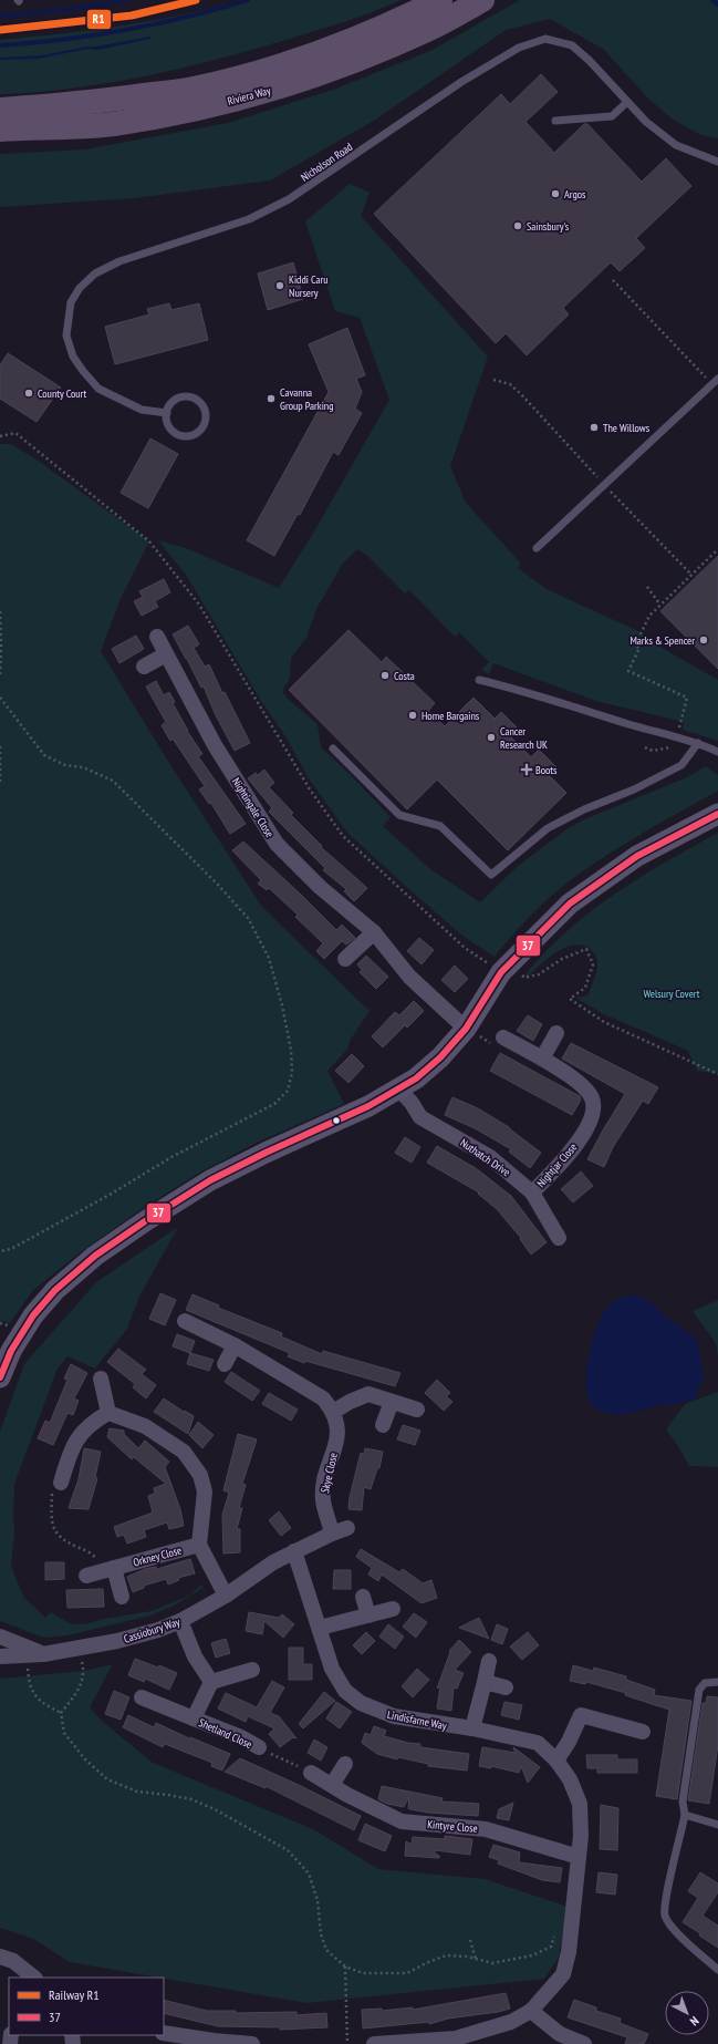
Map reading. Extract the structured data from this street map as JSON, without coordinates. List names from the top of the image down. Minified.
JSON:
{"streets":{"main road":["Riviera Way"],"street":["Nightingale Close","Nuthatch Drive","Nightjar Close","Skye Close","Orkney Close","Cassiobury Way","Lindisfarne Way","Shetland Close","Kintyre Close"],"lane":["Nicholson Road"]},"crossings":[["Nuthatch Drive","Nightjar Close"],["Cassiobury Way","Lindisfarne Way"],["Lindisfarne Way","Kintyre Close"]],"parks":["Welsury Covert"],"places":{"other":["Argos","Sainsbury's","Kiddi Caru Nursery","County Court","Cavanna Group Parking","The Willows","Marks & Spencer","Costa","Home Bargains","Cancer Research UK"],"health":["Boots"]},"lines":["rail line R1","transit line 37"],"legend":["Railway R1","37"],"north":"bottom right"}
